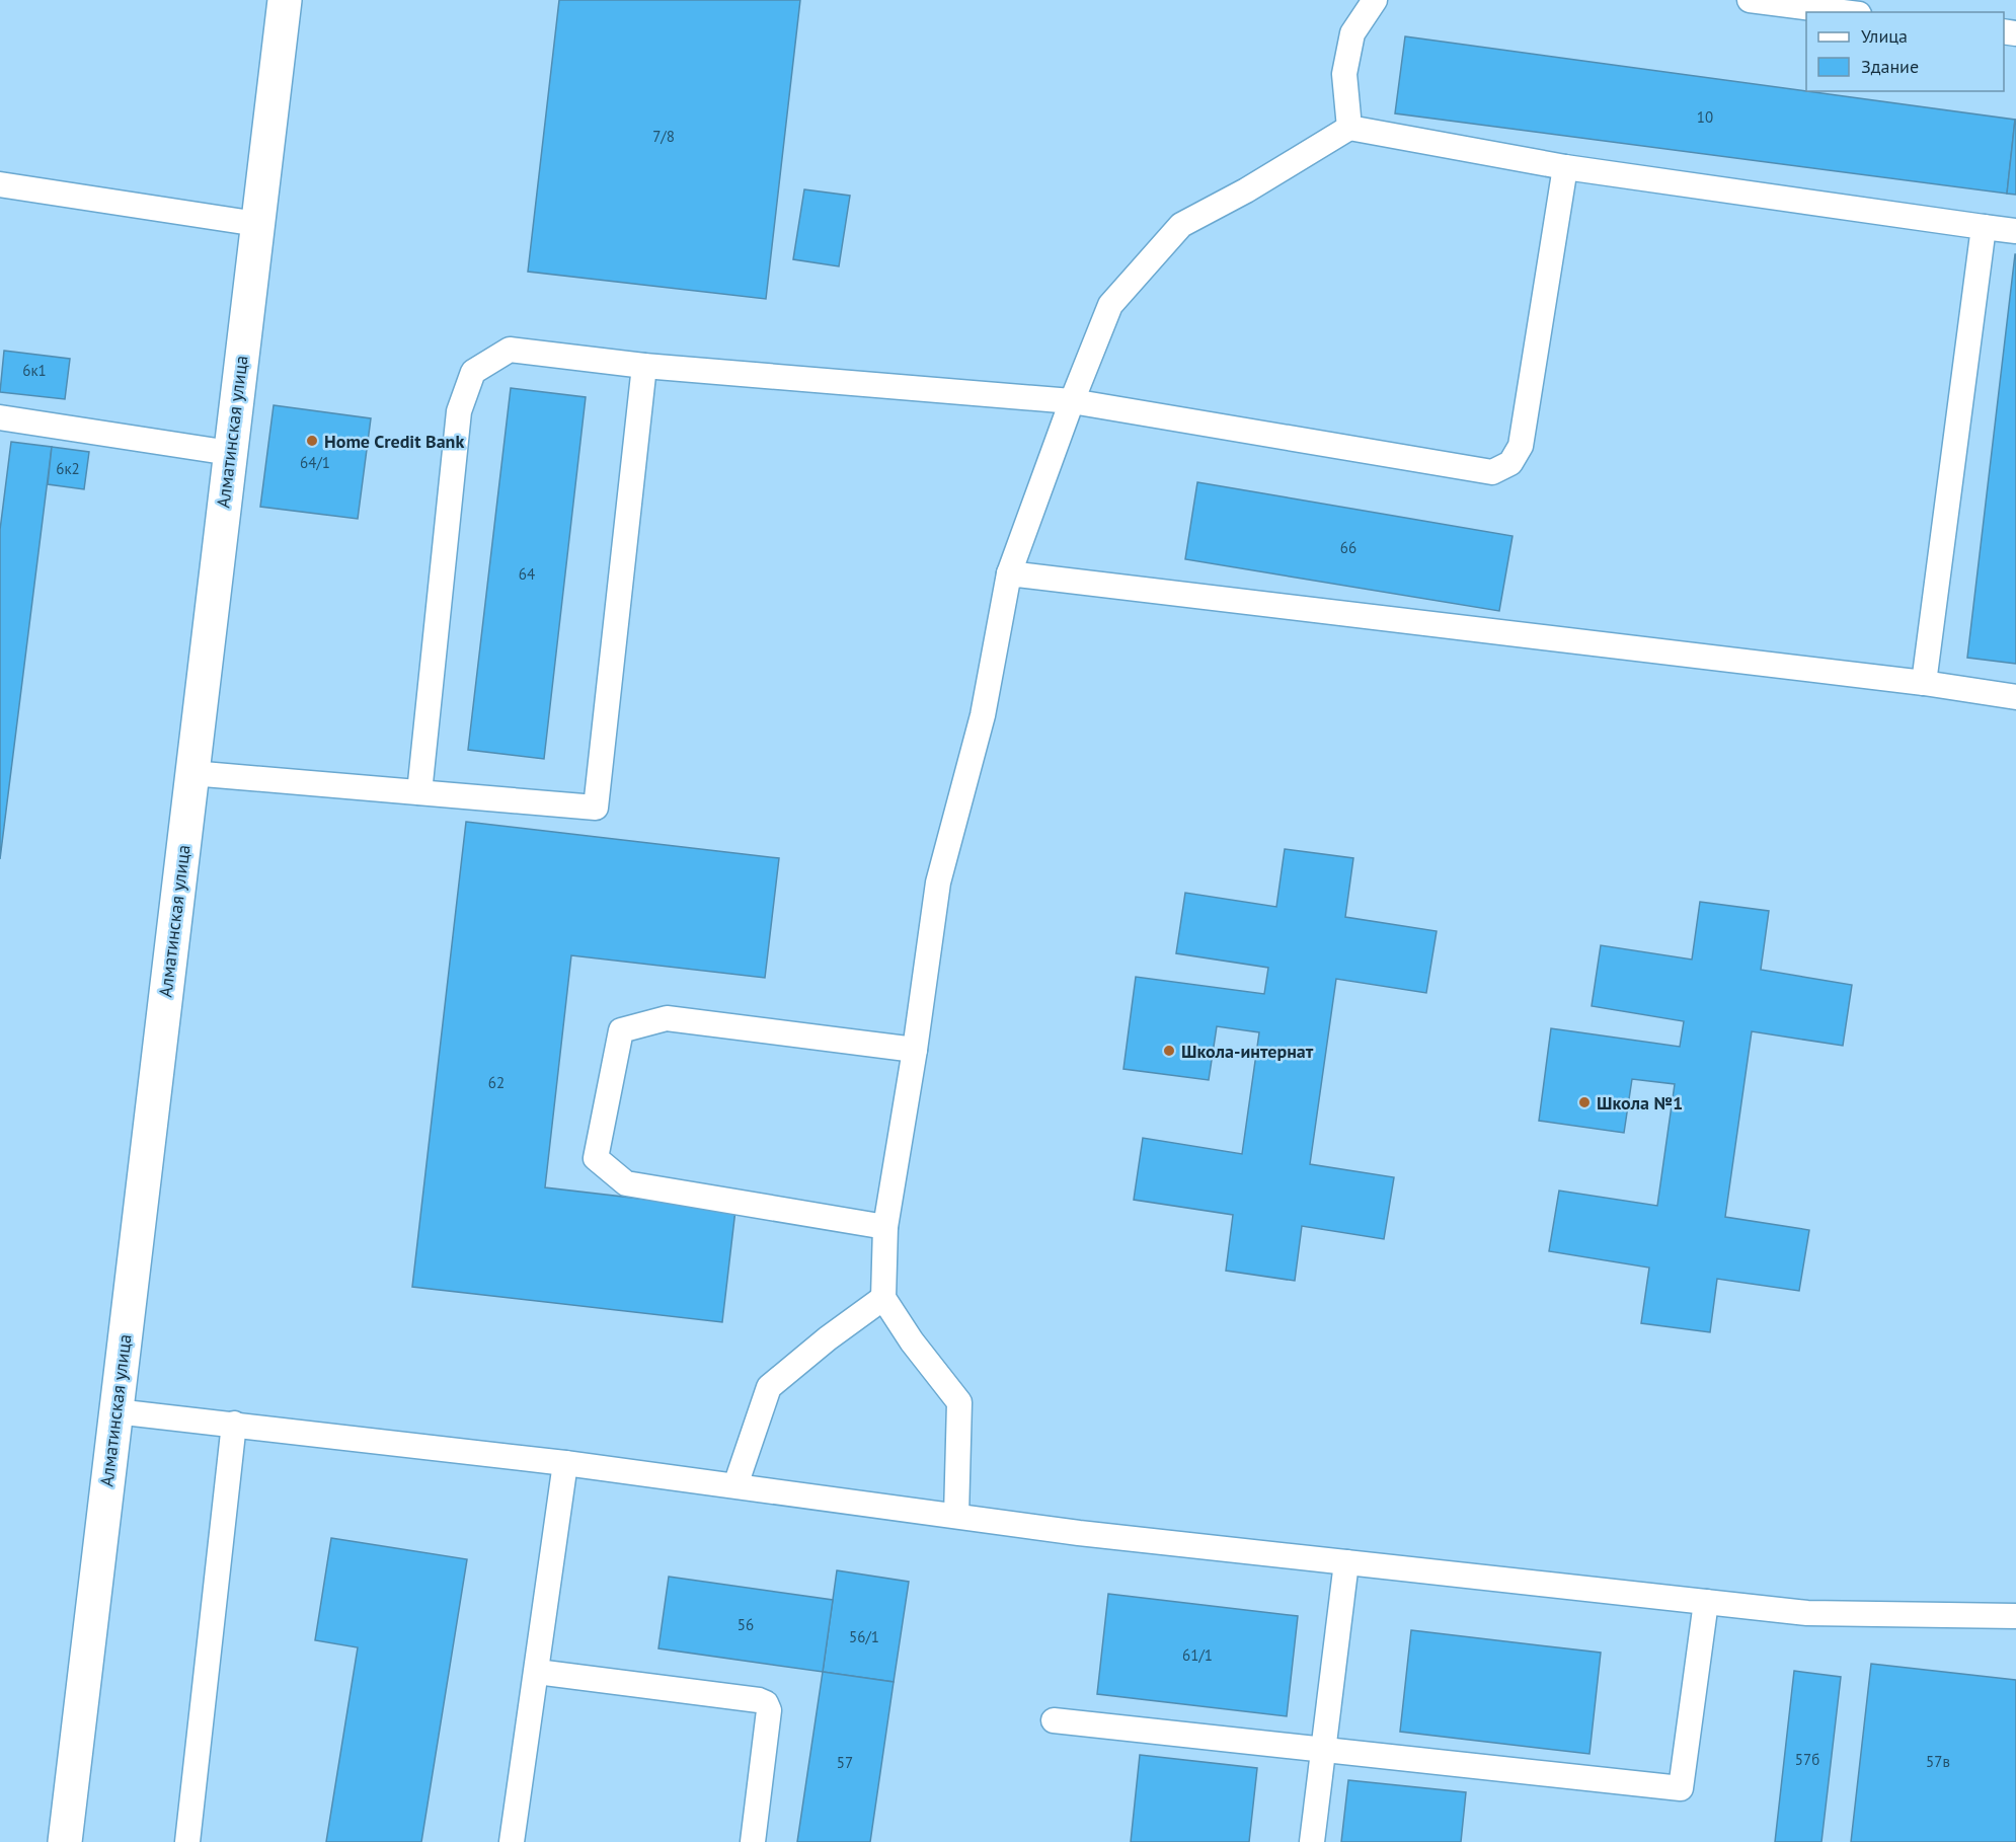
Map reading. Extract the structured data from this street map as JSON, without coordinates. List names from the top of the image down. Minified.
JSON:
{"streets":{"street":["Алматинская улица"]},"places":["Home Credit Bank","Школа-интернат","Школа №1"],"house_numbers":["10","7/8","6к1","64/1","6к2","66","64","62","56","56/1","61/1","57б","57в","57"],"legend":["Улица","Здание"]}
